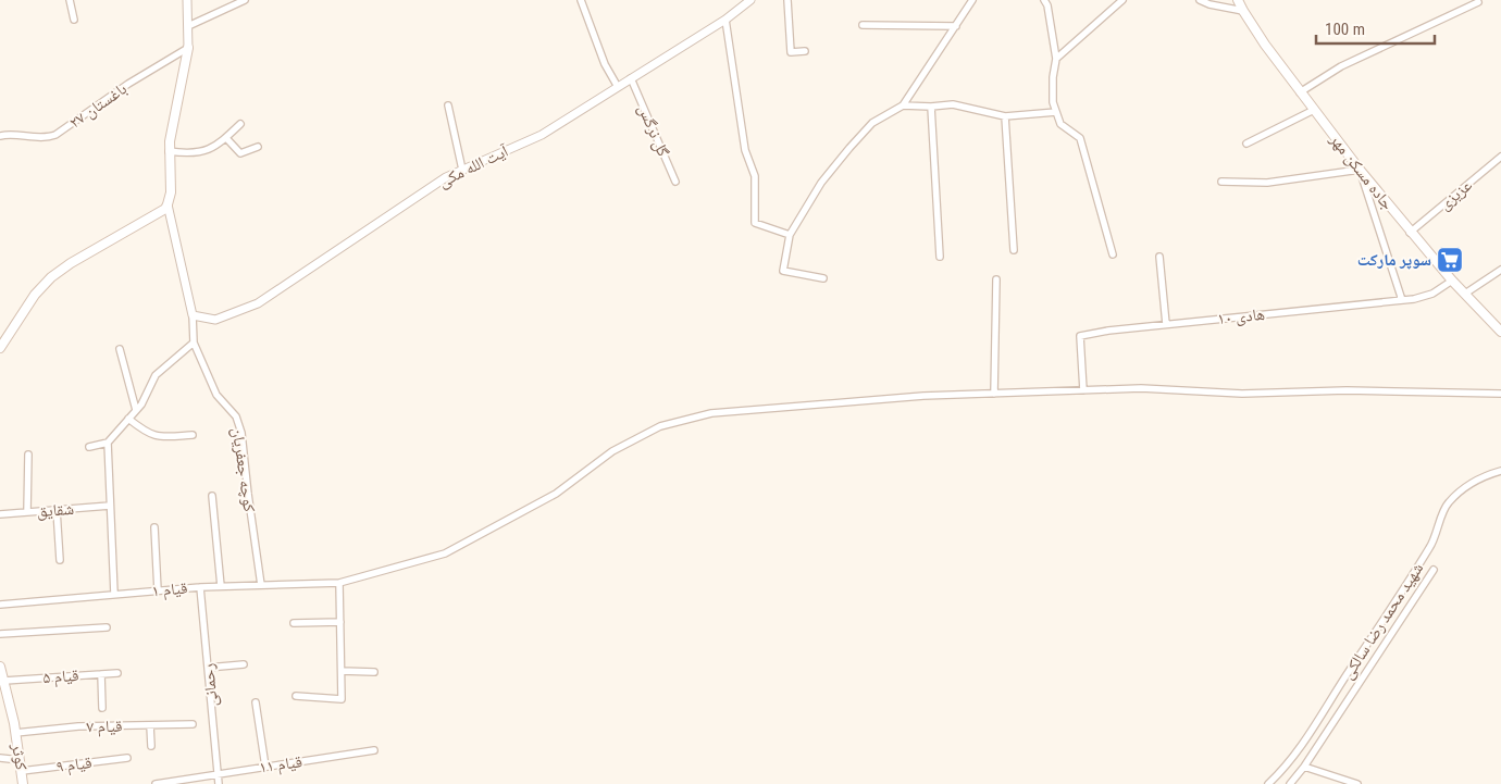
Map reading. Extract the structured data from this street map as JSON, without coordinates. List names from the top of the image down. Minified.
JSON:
{"streets":{"main road":["جاده مسکن مهر","کوثر"],"street":["باغستان ۲۷","گل نرگس","آیت الله مکی","عزیزی","هادی ۱۰","کوچه جعفریان","شقایق","قیام ۱","شهید محمد رضا سالکی","قیام ۵","رحمانی","قیام ۷","قیام ۹","قیام ۱۱"]},"crossings":[["گل نرگس","آیت الله مکی"],["آیت الله مکی","کوچه جعفریان"],["جاده مسکن مهر","عزیزی"],["جاده مسکن مهر","هادی ۱۰"],["هادی ۱۰","قیام ۱"],["کوچه جعفریان","قیام ۱"],["قیام ۱","رحمانی"],["قیام ۵","کوثر"],["رحمانی","قیام ۱۱"],["قیام ۷","کوثر"],["کوثر","قیام ۹"]],"places":{"supermarket":["سوپر مارکت"]},"scale_bar":"100 m"}
